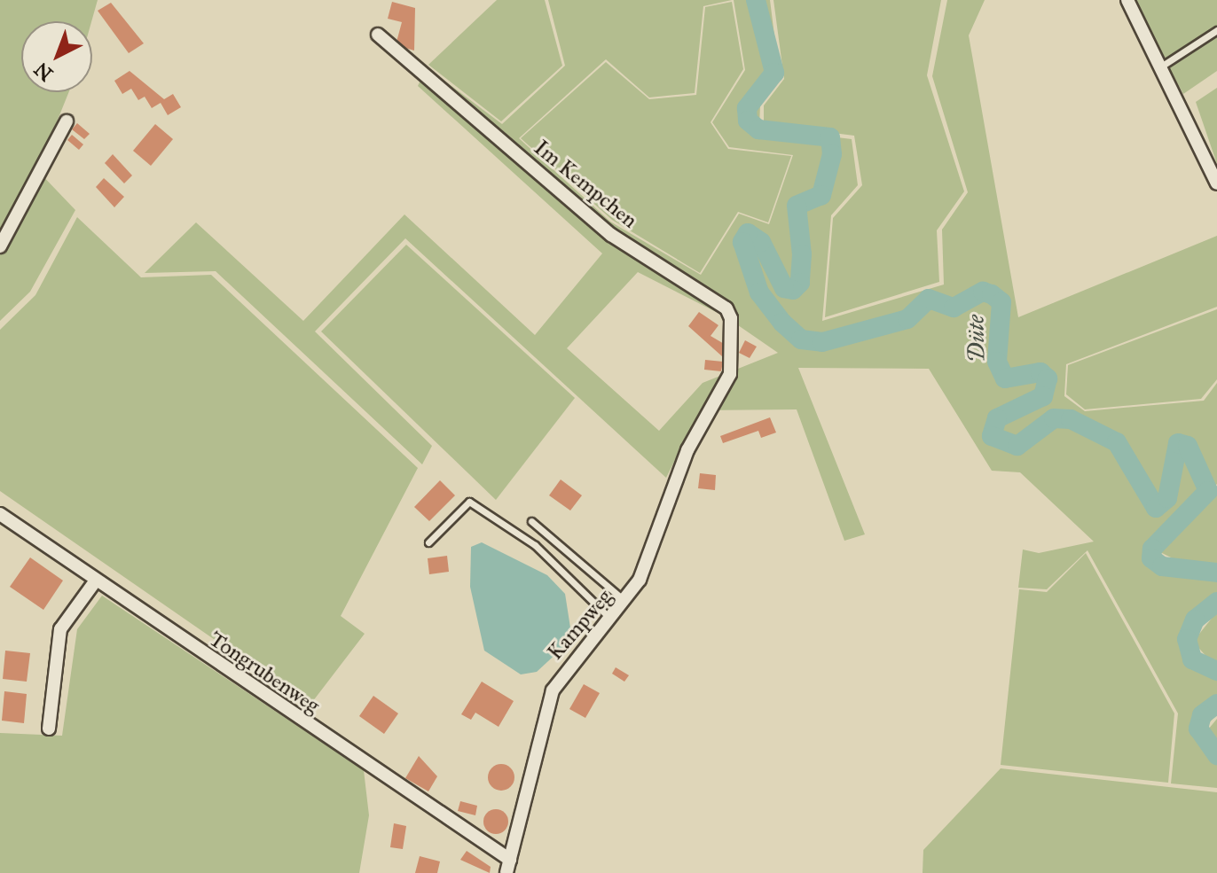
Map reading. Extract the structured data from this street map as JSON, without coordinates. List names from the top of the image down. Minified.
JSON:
{"streets":{"street":["Im Kempchen","Kampweg","Tongrubenweg"]},"crossings":[["Im Kempchen","Kampweg"],["Kampweg","Tongrubenweg"]],"water":["Düte"],"north":"bottom left"}
